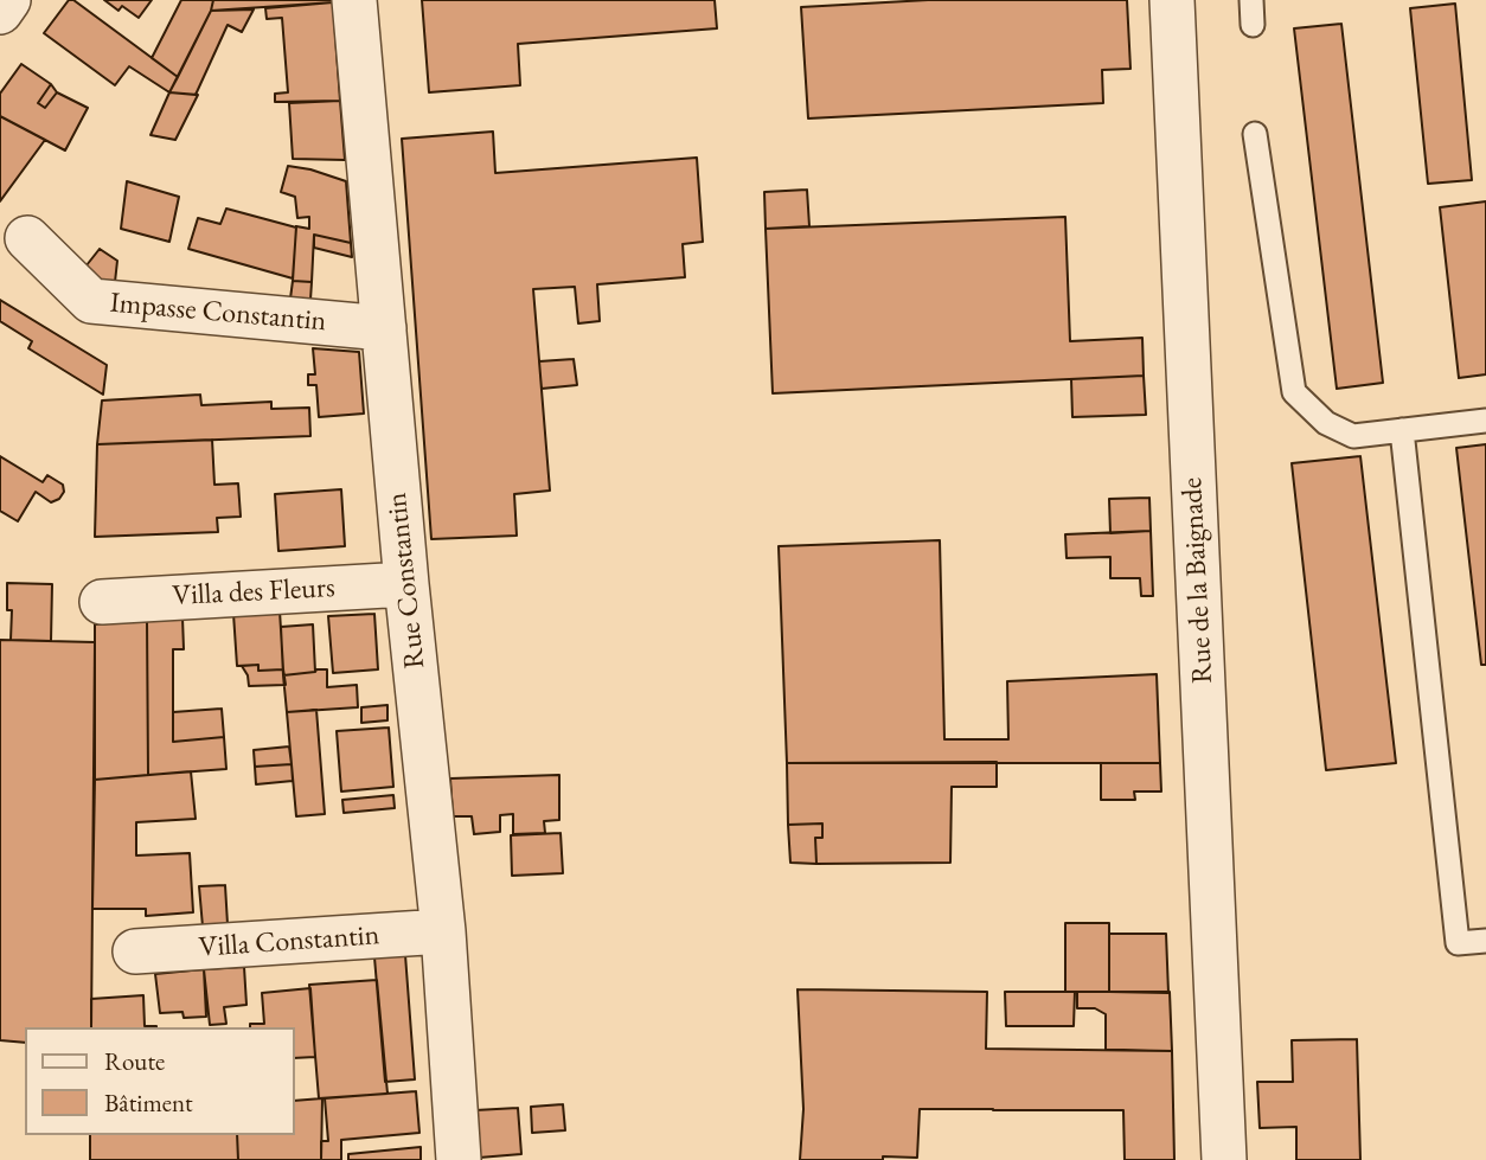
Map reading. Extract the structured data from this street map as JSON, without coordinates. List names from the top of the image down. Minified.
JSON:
{"streets":{"street":["Impasse Constantin","Rue Constantin","Rue de la Baignade","Villa des Fleurs","Villa Constantin"]},"crossings":[["Impasse Constantin","Rue Constantin"],["Rue Constantin","Villa des Fleurs"],["Rue Constantin","Villa Constantin"]],"legend":["Route","Bâtiment"]}
